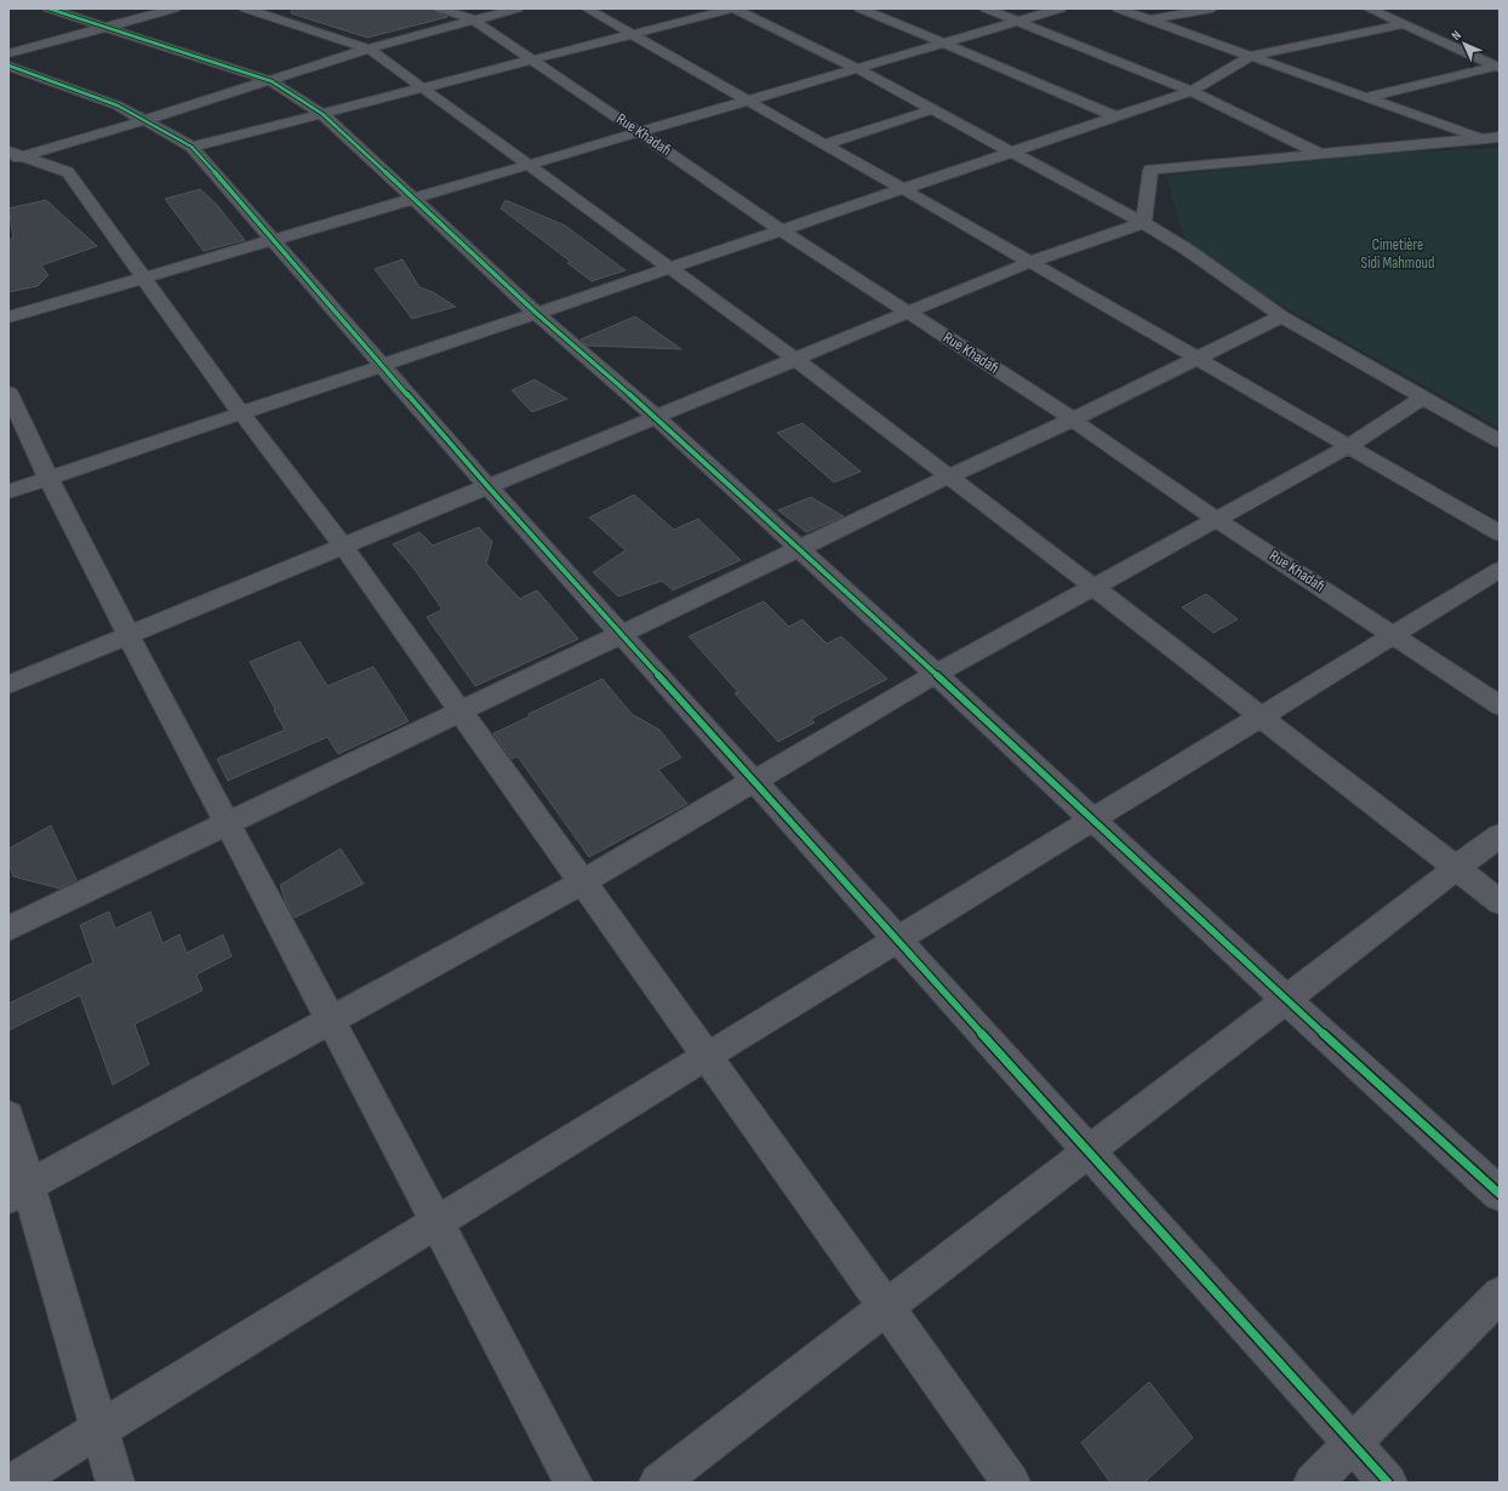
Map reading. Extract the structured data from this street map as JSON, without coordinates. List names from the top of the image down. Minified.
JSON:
{"streets":{"street":["Rue Khadafi"]},"parks":["Cimetière Sidi Mahmoud"],"north":"top left"}
